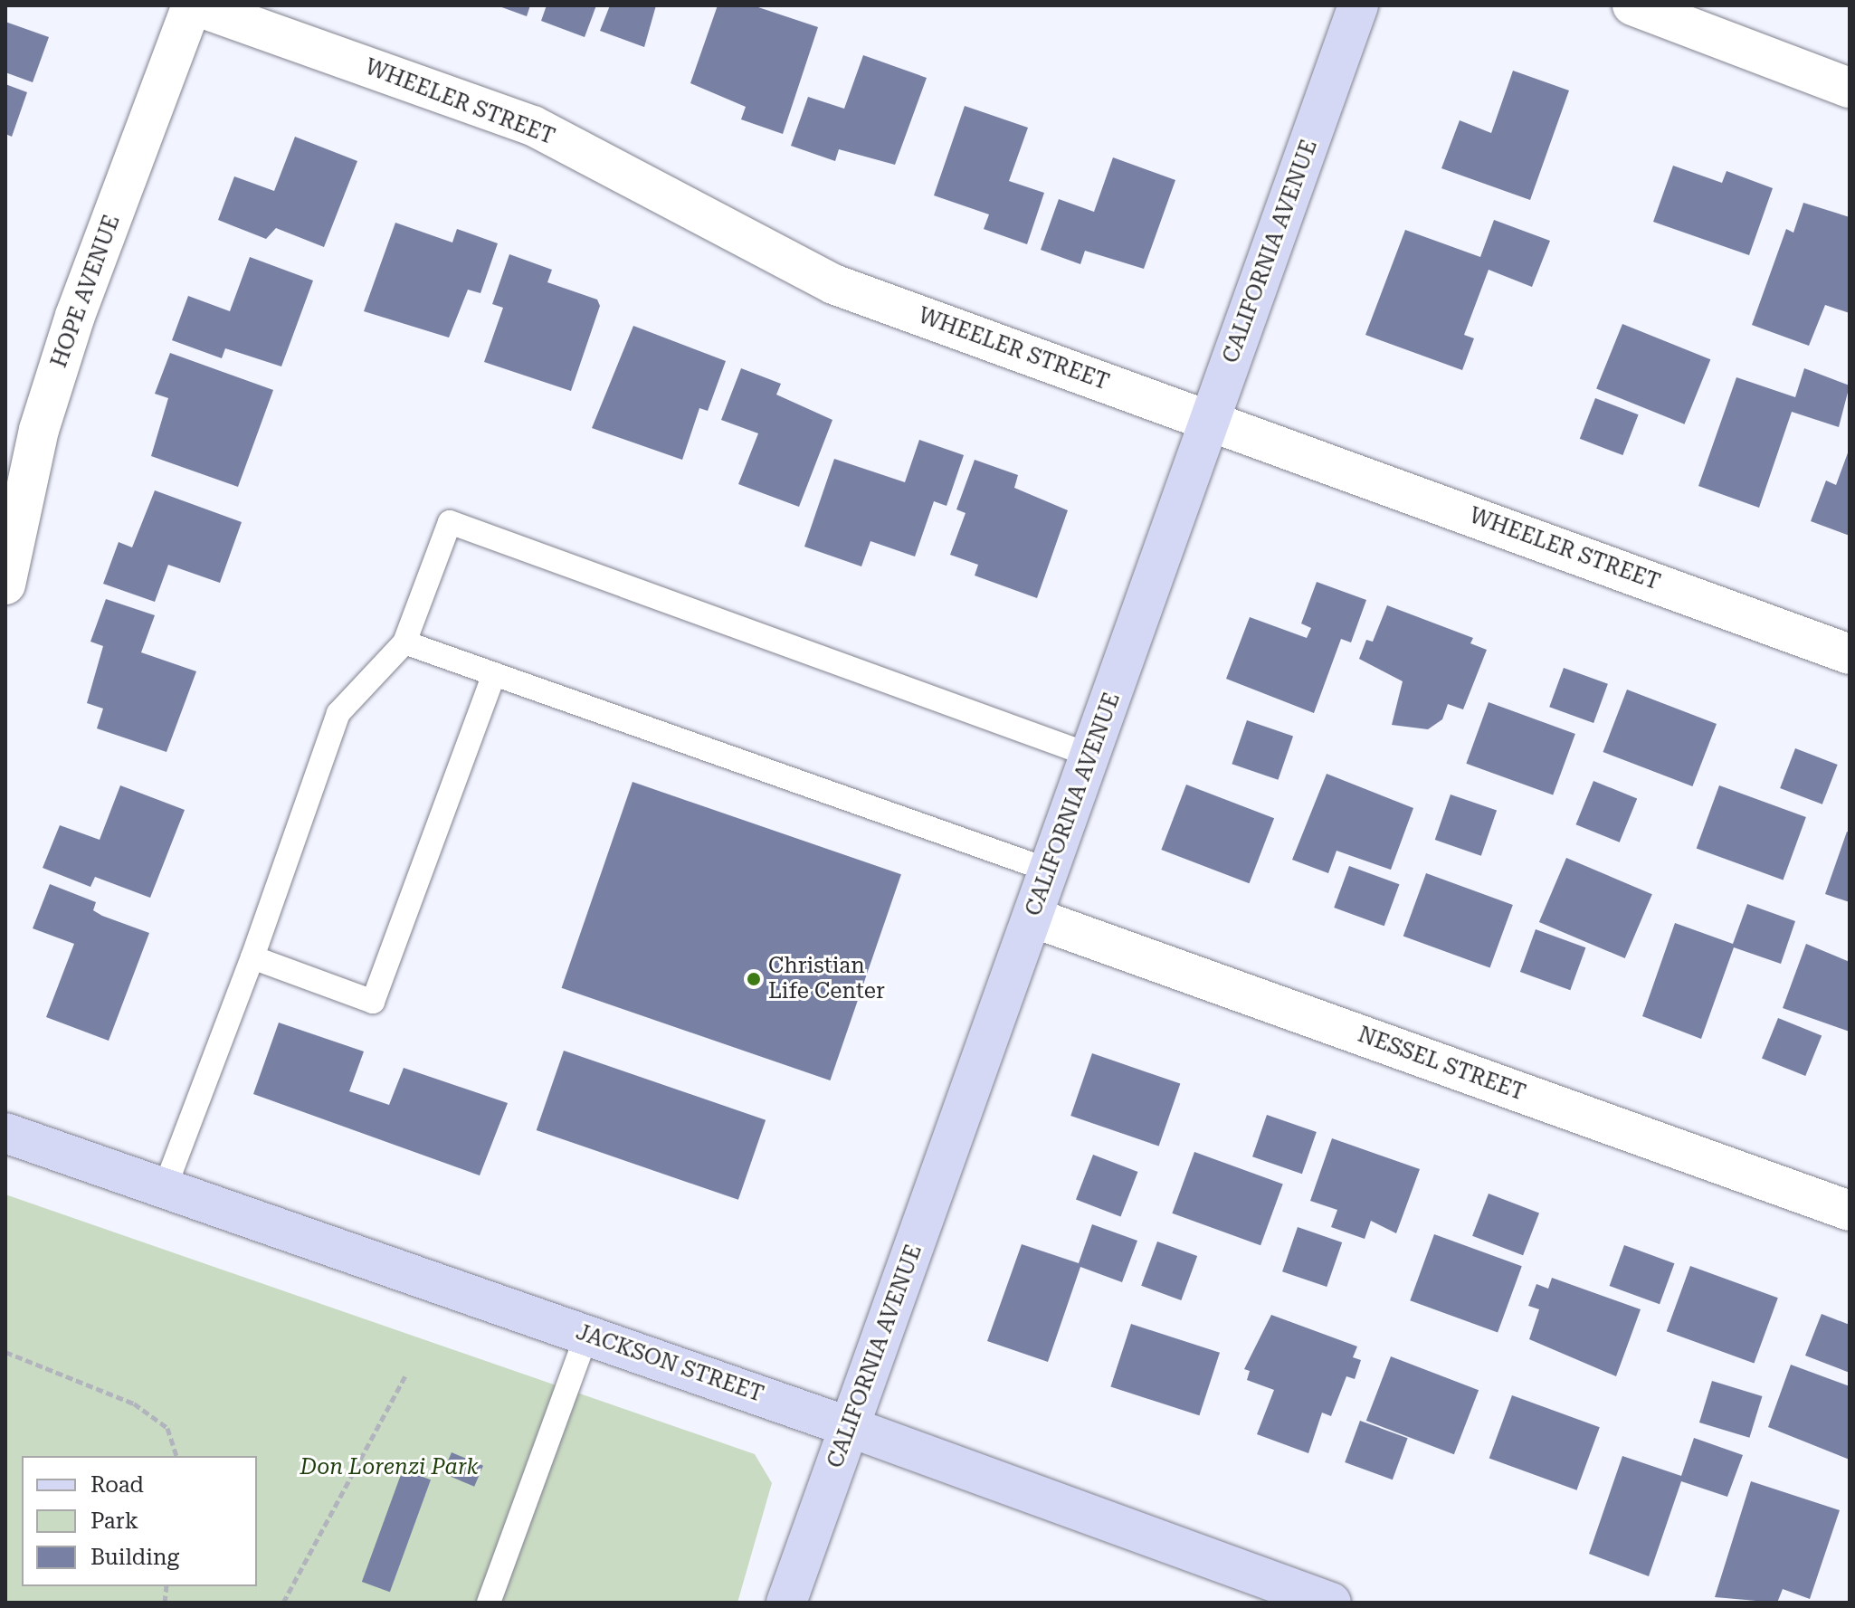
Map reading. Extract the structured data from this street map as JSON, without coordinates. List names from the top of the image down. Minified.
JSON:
{"streets":{"main road":["CALIFORNIA AVENUE","JACKSON STREET"],"street":["WHEELER STREET","HOPE AVENUE","NESSEL STREET"]},"crossings":[["WHEELER STREET","CALIFORNIA AVENUE"],["WHEELER STREET","HOPE AVENUE"],["CALIFORNIA AVENUE","NESSEL STREET"],["CALIFORNIA AVENUE","JACKSON STREET"]],"parks":["Don Lorenzi Park"],"places":["Christian Life Center"],"legend":["Road","Park","Building"]}
